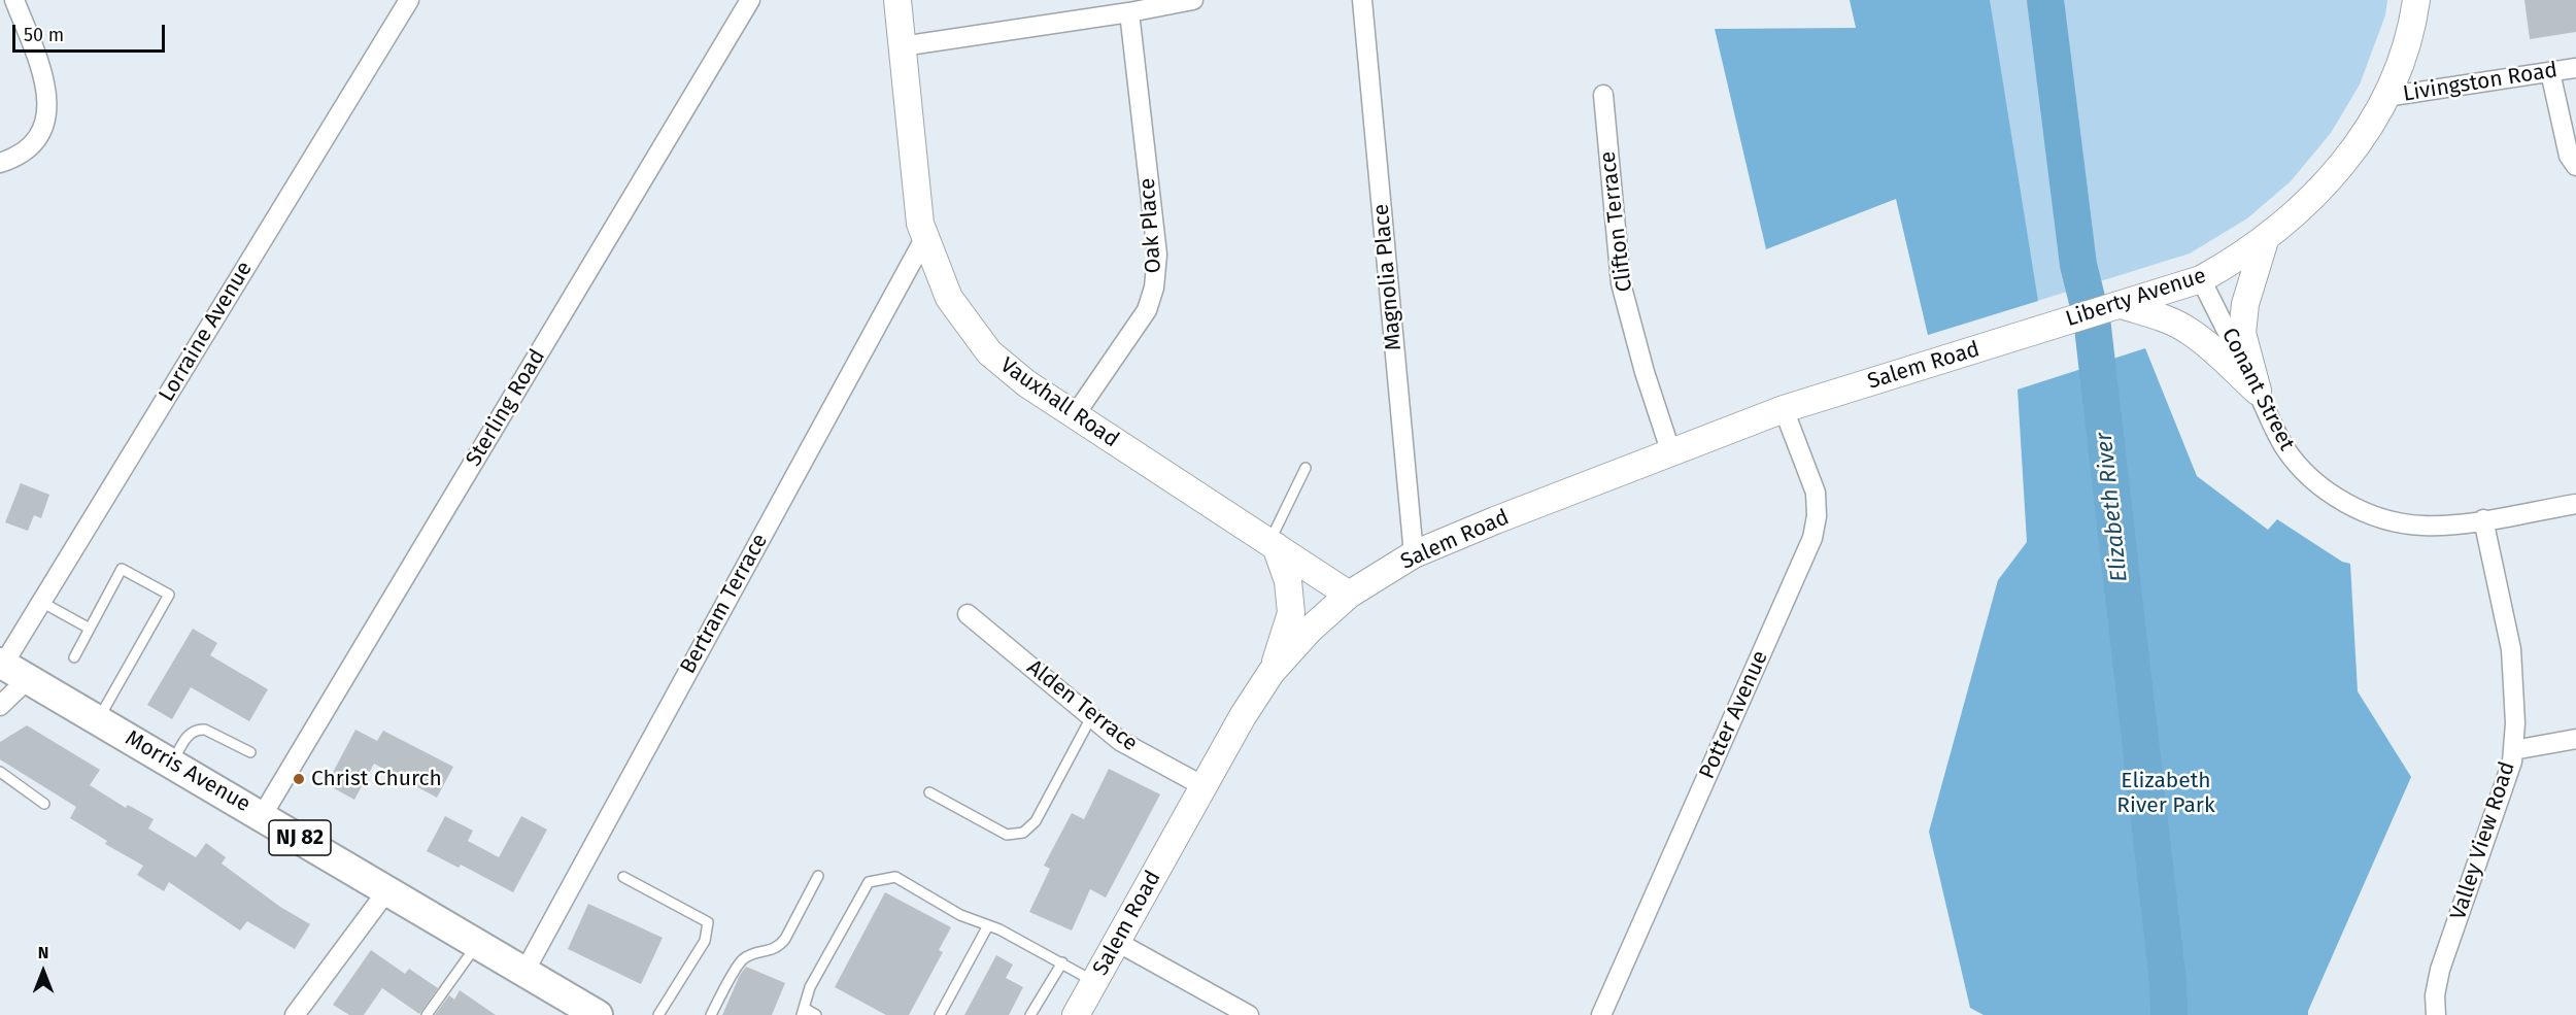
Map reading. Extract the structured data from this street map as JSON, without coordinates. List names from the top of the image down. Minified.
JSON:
{"streets":{"main road":["Morris Avenue","NJ 82"],"street":["Livingston Road","Clifton Terrace","Oak Place","Magnolia Place","Liberty Avenue","Lorraine Avenue","Salem Road","Conant Street","Vauxhall Road","Sterling Road","Bertram Terrace","Alden Terrace","Potter Avenue","Valley View Road"]},"crossings":[["Livingston Road","Liberty Avenue"],["Clifton Terrace","Salem Road"],["Oak Place","Vauxhall Road"],["Magnolia Place","Salem Road"],["Liberty Avenue","Salem Road"],["Liberty Avenue","Conant Street"],["Lorraine Avenue","Morris Avenue"],["Salem Road","Vauxhall Road"],["Salem Road","Alden Terrace"],["Salem Road","Potter Avenue"],["Conant Street","Valley View Road"],["Vauxhall Road","Bertram Terrace"],["Sterling Road","Morris Avenue"],["Bertram Terrace","Morris Avenue"]],"water":["Elizabeth River"],"parks":["Elizabeth River Park"],"places":["Christ Church"],"scale_bar":"50 m","north":"top"}
